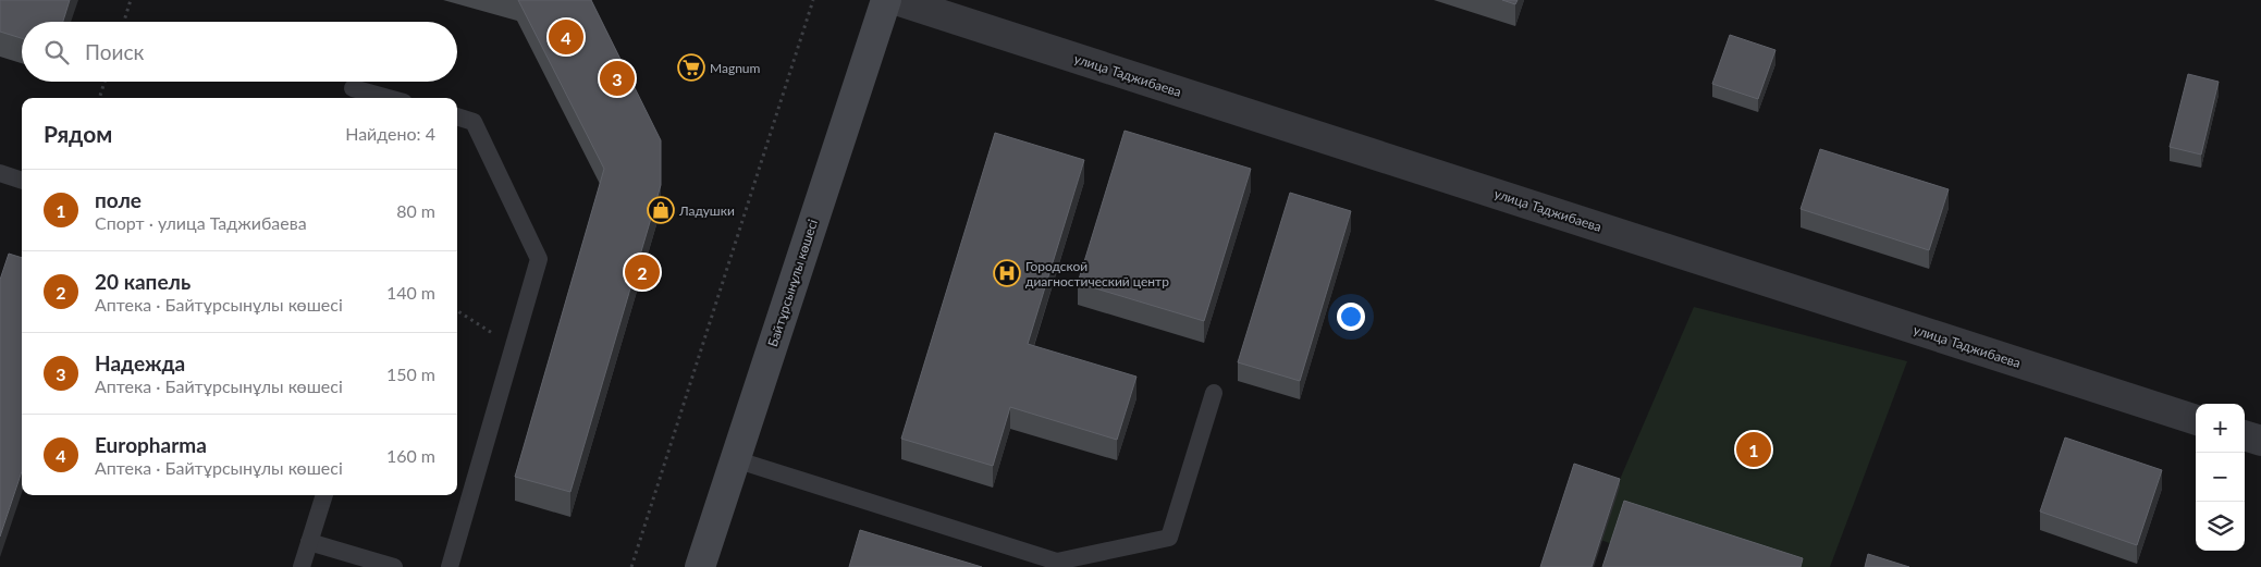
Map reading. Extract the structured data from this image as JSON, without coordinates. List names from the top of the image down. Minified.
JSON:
{"streets":{"main road":["Байтұрсынұлы көшесі"],"street":["улица Таджибаева"]},"places":{"supermarket":["Magnum"],"shop":["Ладушки"],"hospital":["Городской диагностический центр"]},"page":{"pins":["4","3","2","1"],"search":"Поиск","heading":["Рядом","Найдено: 4"],"list":[{"mark":"1","name":"поле","note":"Спорт · улица Таджибаева","value":"80 m"},{"mark":"2","name":"20 капель","note":"Аптека · Байтұрсынұлы көшесі","value":"140 m"},{"mark":"3","name":"Надежда","note":"Аптека · Байтұрсынұлы көшесі","value":"150 m"},{"mark":"4","name":"Europharma","note":"Аптека · Байтұрсынұлы көшесі","value":"160 m"}],"map_buttons":["+","−"]}}
